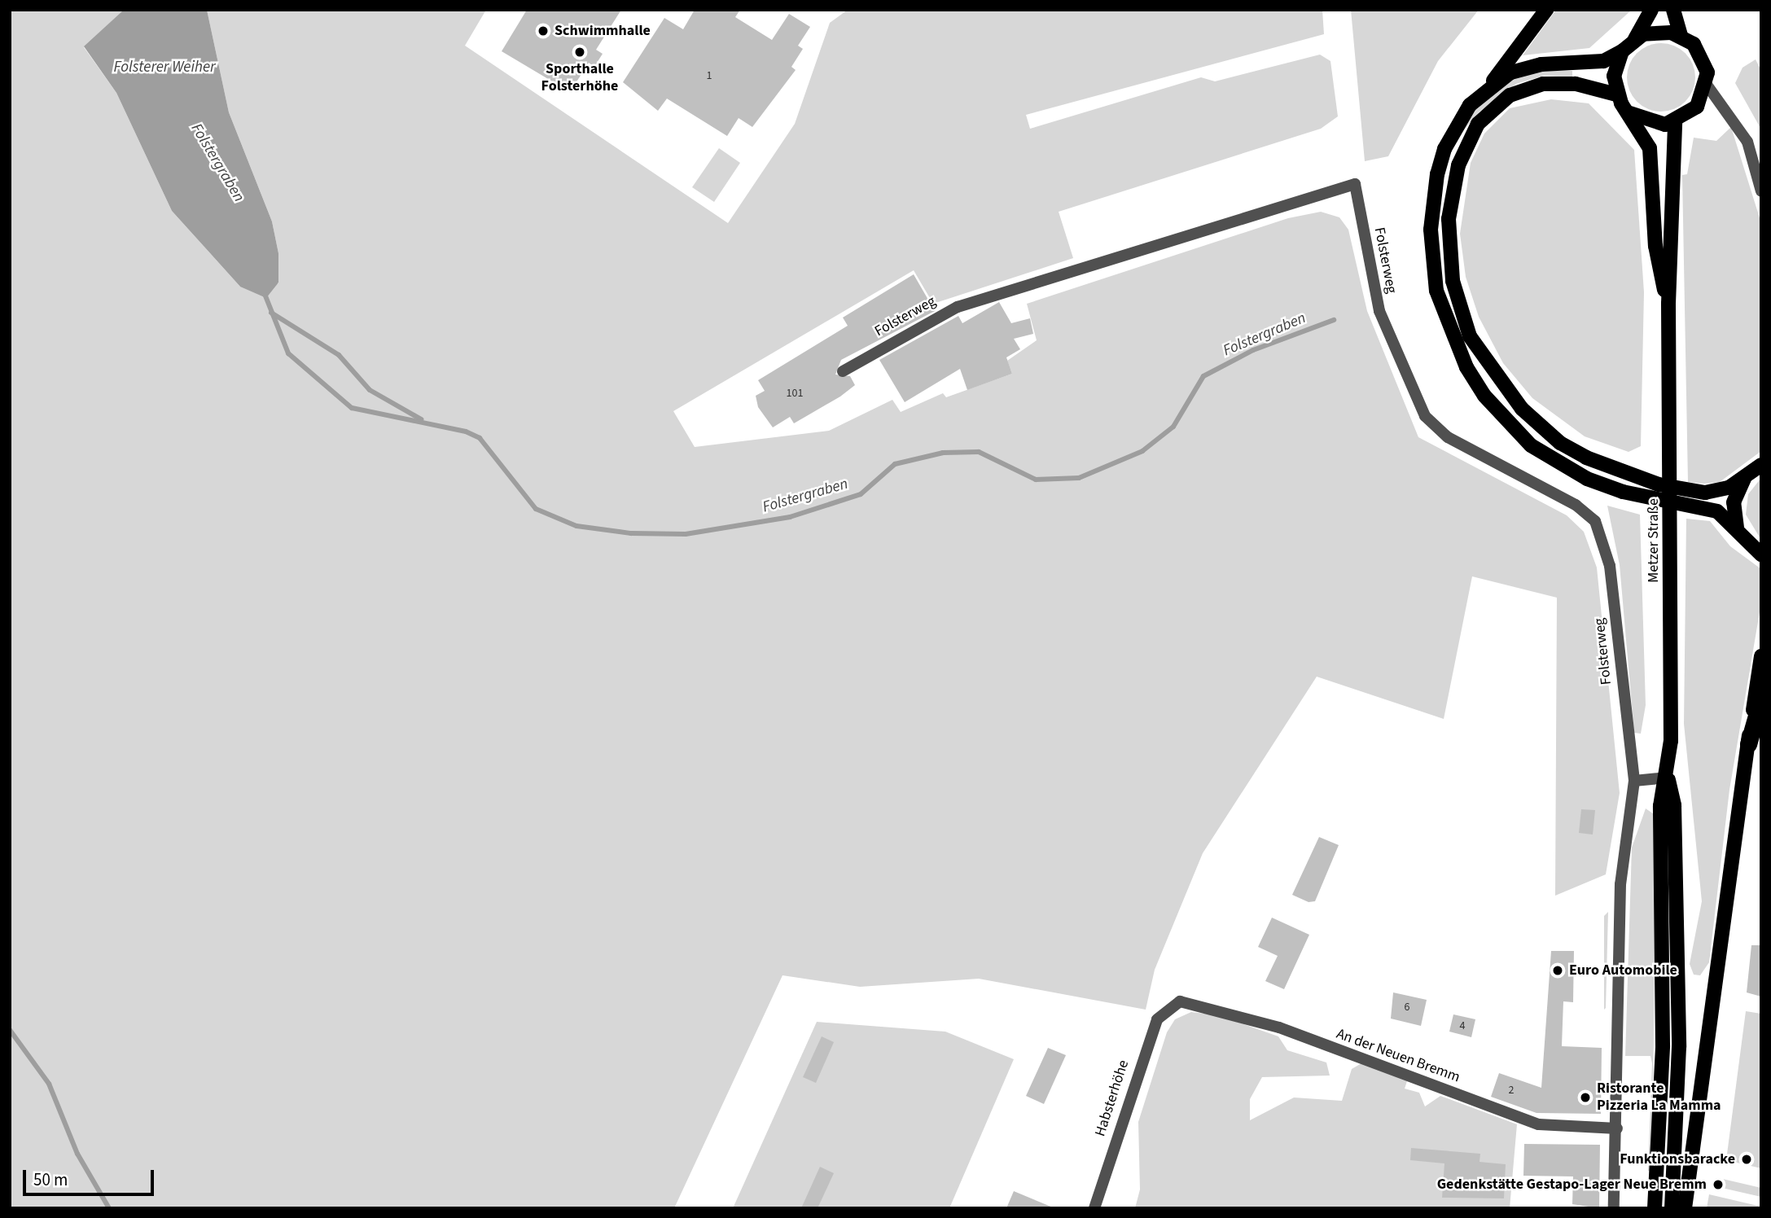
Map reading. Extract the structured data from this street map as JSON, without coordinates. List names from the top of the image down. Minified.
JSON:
{"streets":{"main road":["Metzer Straße"],"street":["Folsterweg","An der Neuen Bremm","Habsterhöhe"]},"crossings":[["An der Neuen Bremm","Habsterhöhe"]],"water":["Folsterer Weiher","Folstergraben"],"places":["Schwimmhalle","Sporthalle Folsterhöhe","Euro Automobile","Ristorante Pizzeria La Mamma","Funktionsbaracke","Gedenkstätte Gestapo-Lager Neue Bremm"],"house_numbers":["1","101","6","4","2"],"scale_bar":"50 m"}
